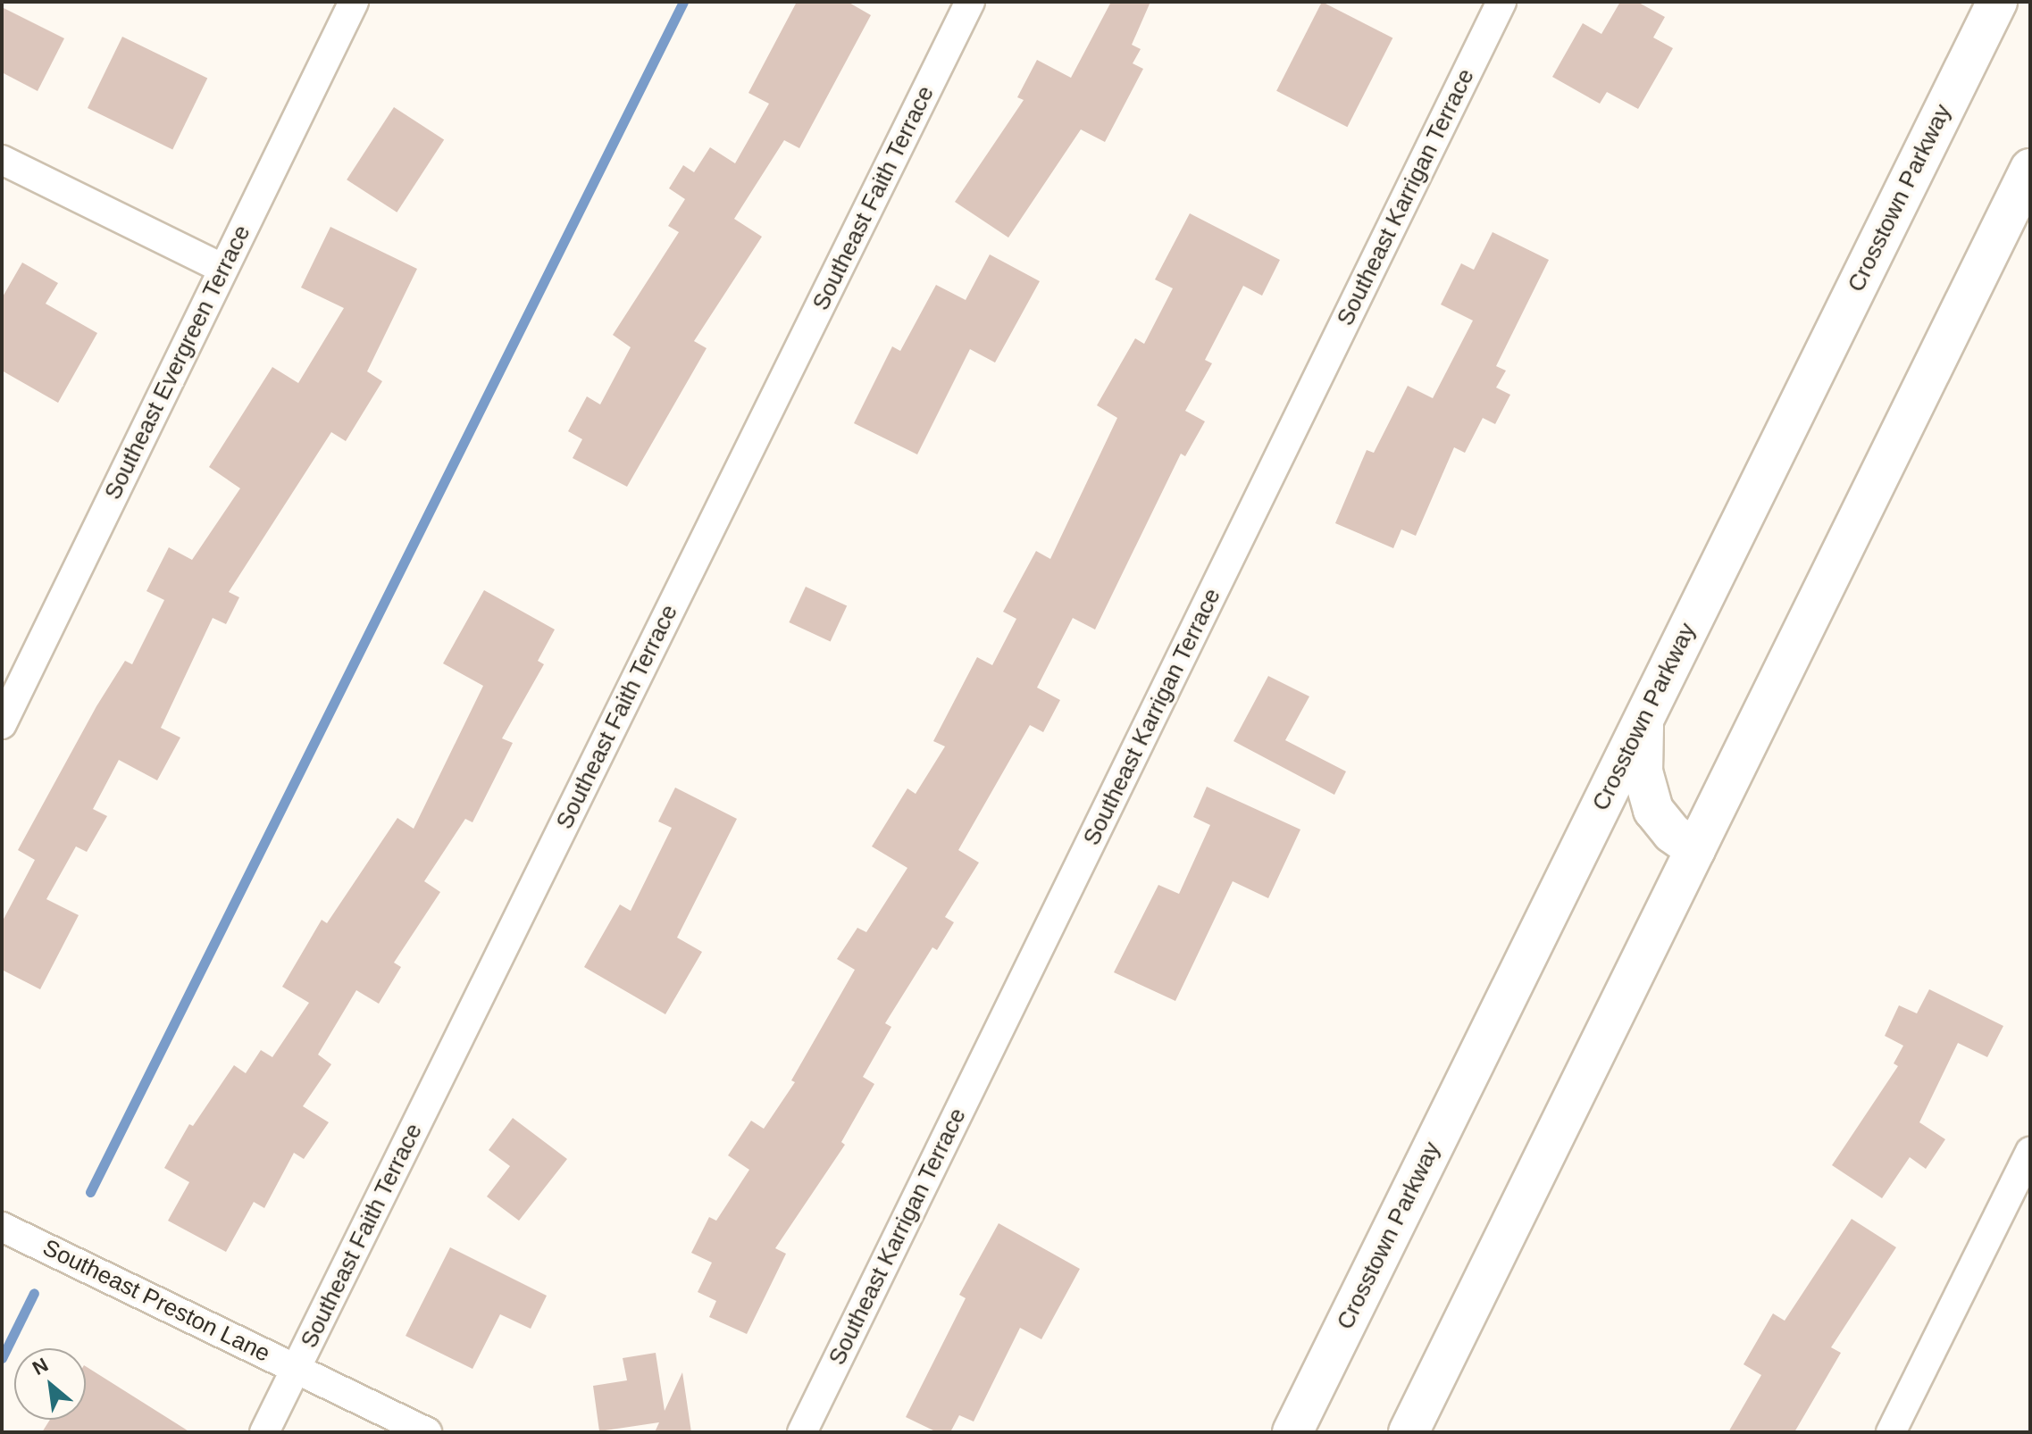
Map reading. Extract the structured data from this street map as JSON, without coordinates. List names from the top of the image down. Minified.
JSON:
{"streets":{"main road":["Crosstown Parkway"],"street":["Southeast Karrigan Terrace","Southeast Faith Terrace","Southeast Evergreen Terrace","Southeast Preston Lane"]},"crossings":[["Southeast Faith Terrace","Southeast Preston Lane"]],"north":"top left"}
